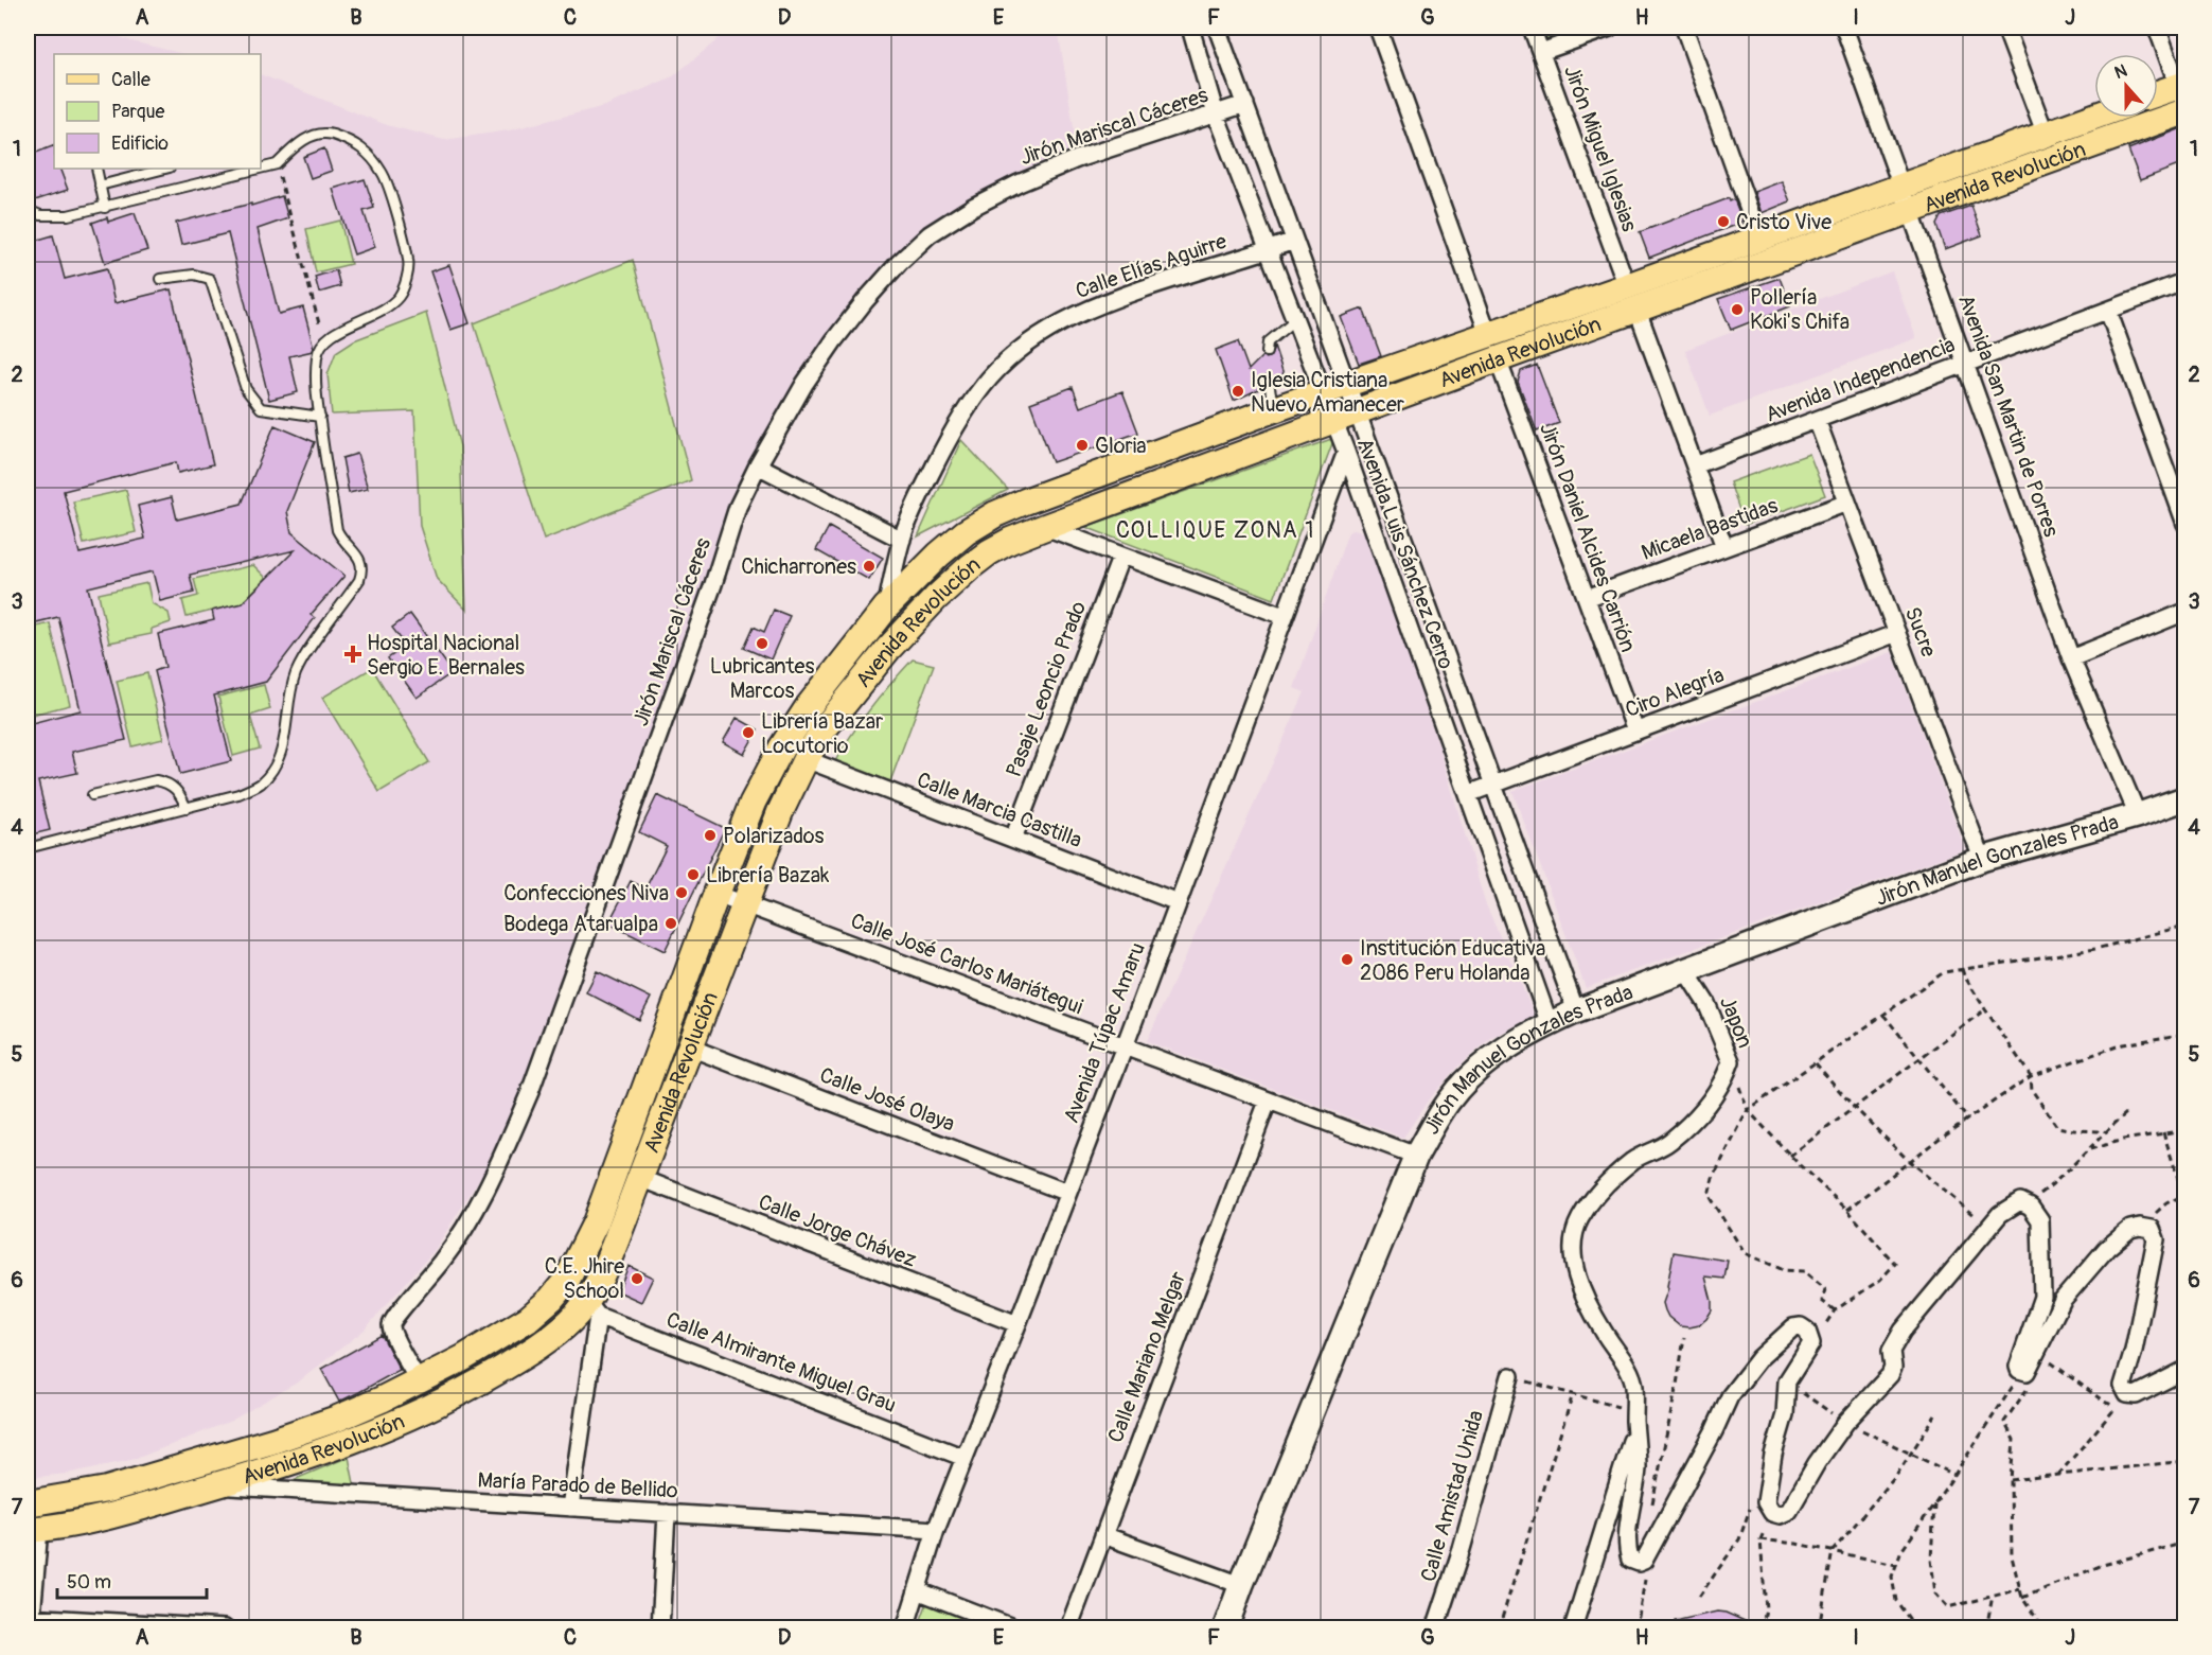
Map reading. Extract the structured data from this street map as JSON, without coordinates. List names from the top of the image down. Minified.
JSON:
{"streets":{"main road":["Avenida Revolución"],"street":["Jirón Mariscal Cáceres","Jirón Miguel Iglesias","Calle Elías Aguirre","Avenida Independencia","Avenida San Martin de Porres","Micaela Bastidas","Jirón Daniel Alcides Carrión","Avenida Luis Sánchez Cerro","Sucre","Pasaje Leoncio Prado","Ciro Alegría","Calle Marcia Castilla","Jirón Manuel Gonzales Prada","Calle José Carlos Mariátegui","Japon","Avenida Túpac Amaru","Calle José Olaya","Calle Jorge Chávez","Calle Mariano Melgar","Calle Almirante Miguel Grau","María Parado de Bellido","Calle Amistad Unida"]},"crossings":[["Jirón Mariscal Cáceres","Avenida Revolución"],["Jirón Mariscal Cáceres","Avenida Luis Sánchez Cerro"],["Jirón Miguel Iglesias","Avenida Revolución"],["Avenida Revolución","Calle Elías Aguirre"],["Avenida Revolución","Avenida San Martin de Porres"],["Avenida Revolución","Jirón Daniel Alcides Carrión"],["Avenida Revolución","Avenida Luis Sánchez Cerro"],["Avenida Revolución","Calle Marcia Castilla"],["Avenida Revolución","Calle José Carlos Mariátegui"],["Avenida Revolución","Calle José Olaya"],["Avenida Revolución","Calle Jorge Chávez"],["Avenida Revolución","Calle Almirante Miguel Grau"],["Avenida Revolución","María Parado de Bellido"],["Calle Elías Aguirre","Avenida Luis Sánchez Cerro"],["Avenida Independencia","Avenida San Martin de Porres"],["Avenida Independencia","Sucre"],["Avenida San Martin de Porres","Jirón Manuel Gonzales Prada"],["Micaela Bastidas","Jirón Daniel Alcides Carrión"],["Micaela Bastidas","Sucre"],["Jirón Daniel Alcides Carrión","Ciro Alegría"],["Avenida Luis Sánchez Cerro","Ciro Alegría"],["Avenida Luis Sánchez Cerro","Jirón Manuel Gonzales Prada"],["Avenida Luis Sánchez Cerro","Avenida Túpac Amaru"],["Sucre","Ciro Alegría"],["Sucre","Jirón Manuel Gonzales Prada"],["Pasaje Leoncio Prado","Calle Marcia Castilla"],["Calle Marcia Castilla","Avenida Túpac Amaru"],["Jirón Manuel Gonzales Prada","Calle José Carlos Mariátegui"],["Jirón Manuel Gonzales Prada","Japon"],["Calle José Carlos Mariátegui","Avenida Túpac Amaru"],["Calle José Carlos Mariátegui","Calle Mariano Melgar"],["Avenida Túpac Amaru","Calle José Olaya"],["Avenida Túpac Amaru","Calle Jorge Chávez"],["Avenida Túpac Amaru","Calle Almirante Miguel Grau"],["Avenida Túpac Amaru","María Parado de Bellido"]],"districts":["COLLIQUE ZONA 1"],"places":{"other":["Cristo Vive","Pollería Koki's Chifa","Iglesia Cristiana Nuevo Amanecer","Gloria","Chicharrones","Lubricantes Marcos","Librería Bazar Locutorio","Polarizados","Librería Bazak","Confecciones Niva","Bodega Atarualpa","Institución Educativa 2086 Peru Holanda","C.E. Jhire School"],"health":["Hospital Nacional Sergio E. Bernales"]},"legend":["Calle","Parque","Edificio"],"scale_bar":"50 m","north":"top","grid":{"columns":["A","B","C","D","E","F","G","H","I","J"],"rows":["1","2","3","4","5","6","7"]}}
